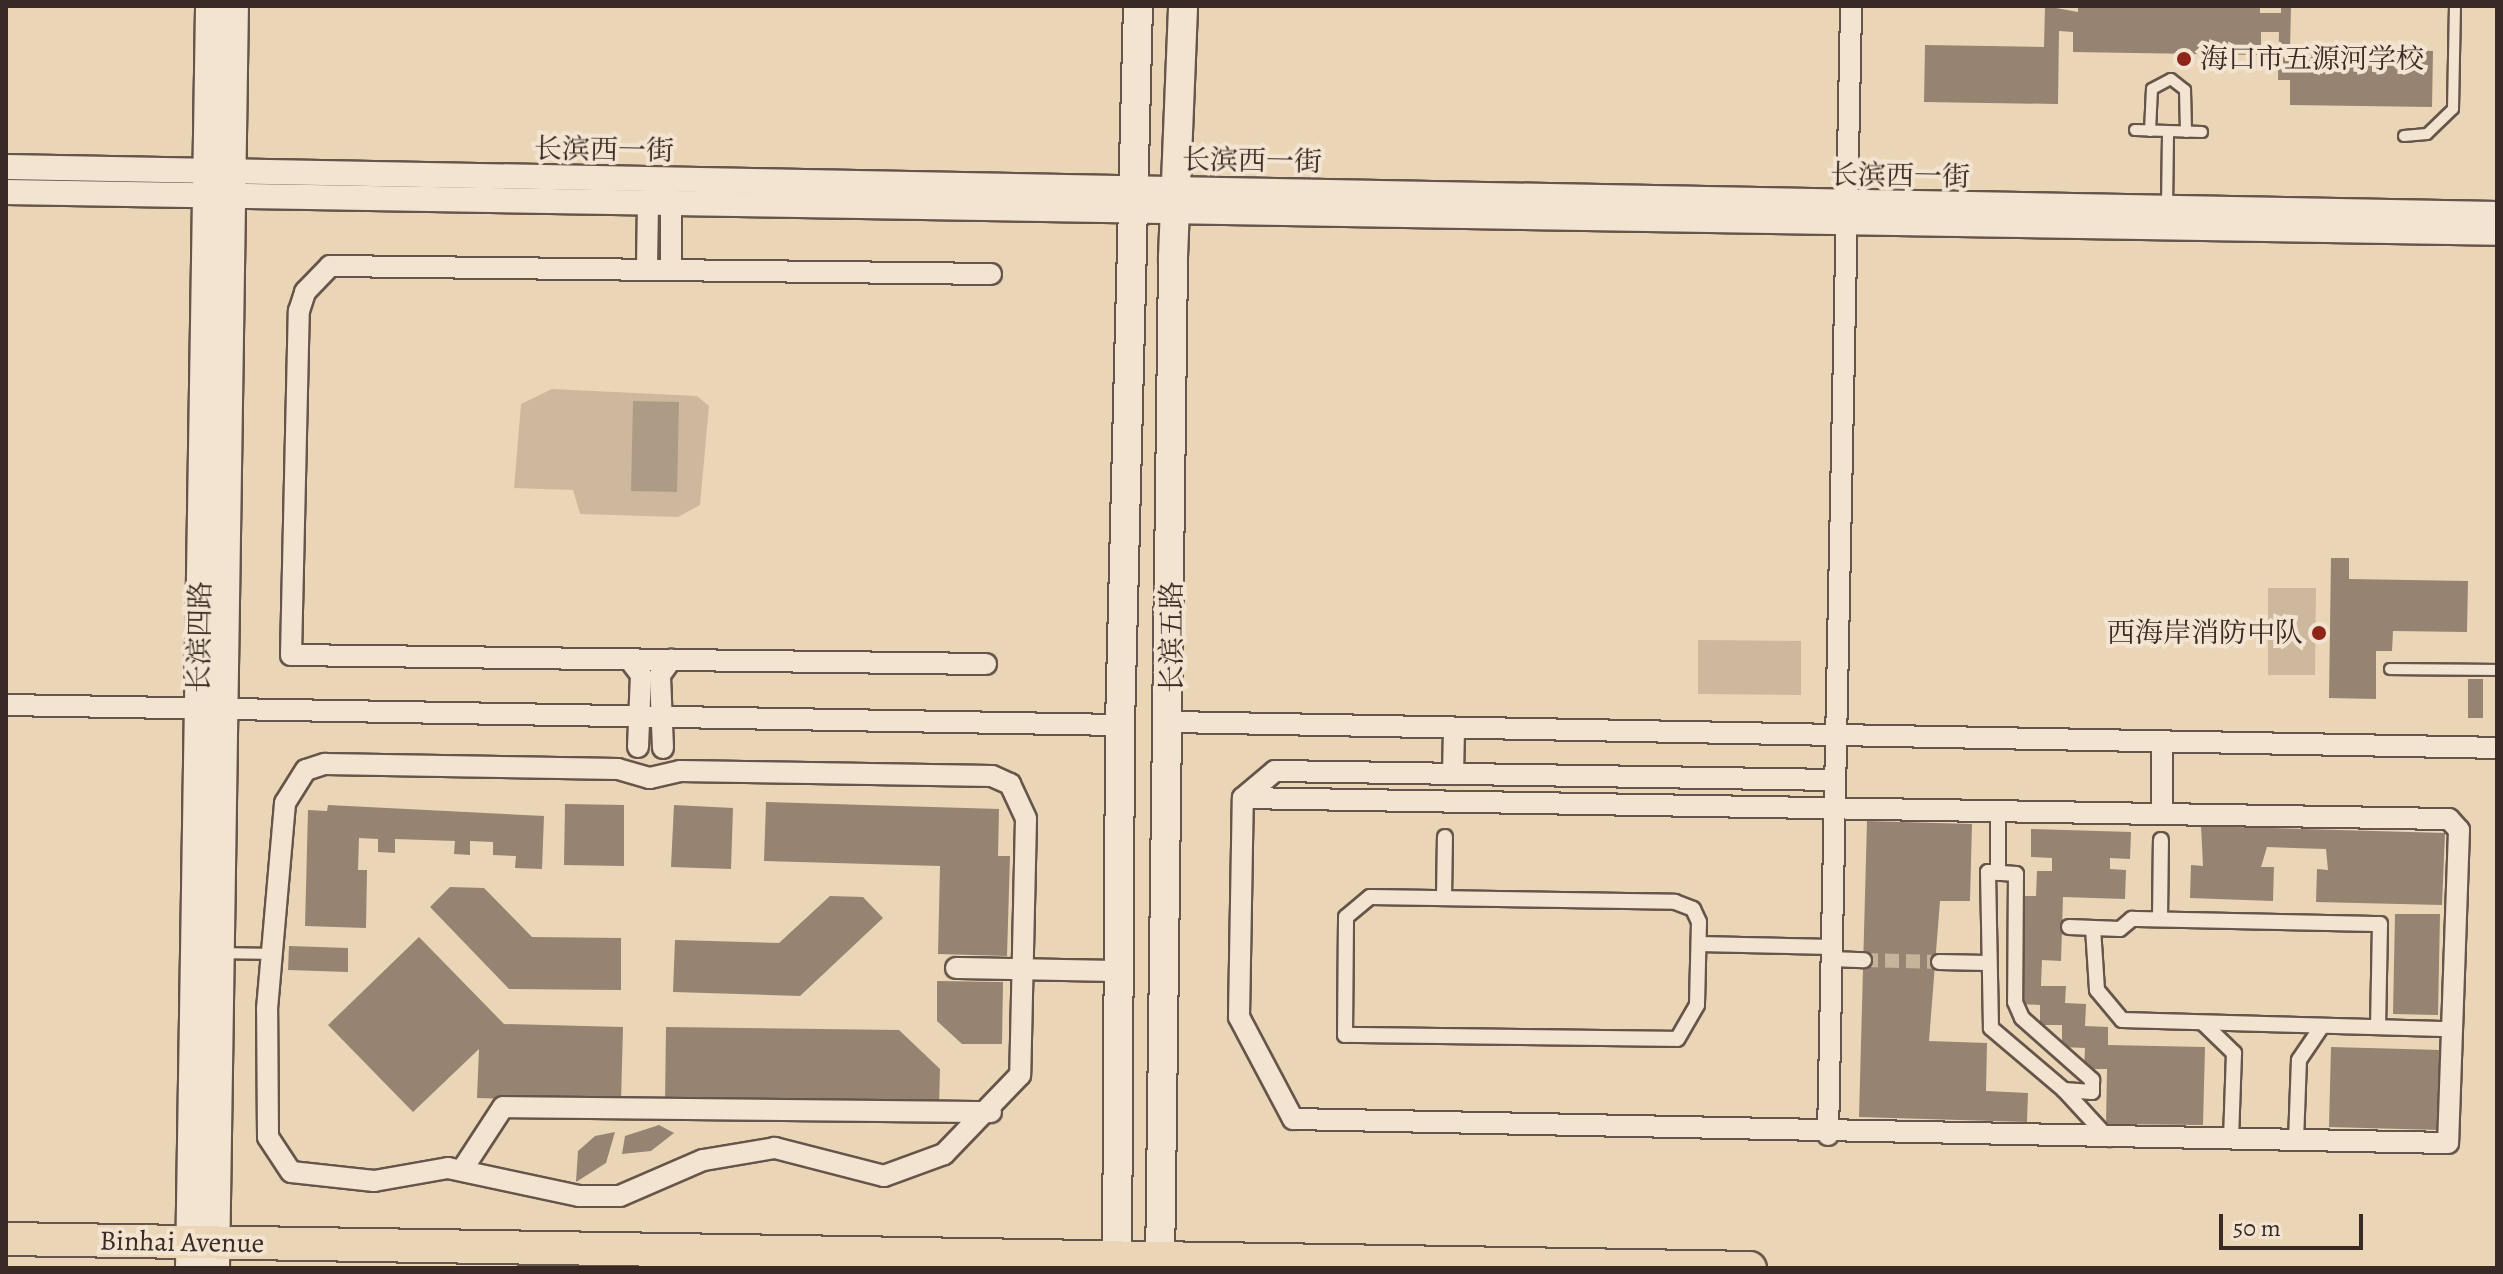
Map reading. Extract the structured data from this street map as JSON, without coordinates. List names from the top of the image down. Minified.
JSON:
{"streets":{"highway":["Binhai Avenue"],"main road":["长滨四路","长滨五路"],"street":["长滨西一街"]},"crossings":[["长滨西一街","长滨四路"],["长滨西一街","长滨五路"],["长滨四路","Binhai Avenue"],["长滨五路","Binhai Avenue"]],"places":["海口市五源河学校","西海岸消防中队"],"scale_bar":"50 m"}
